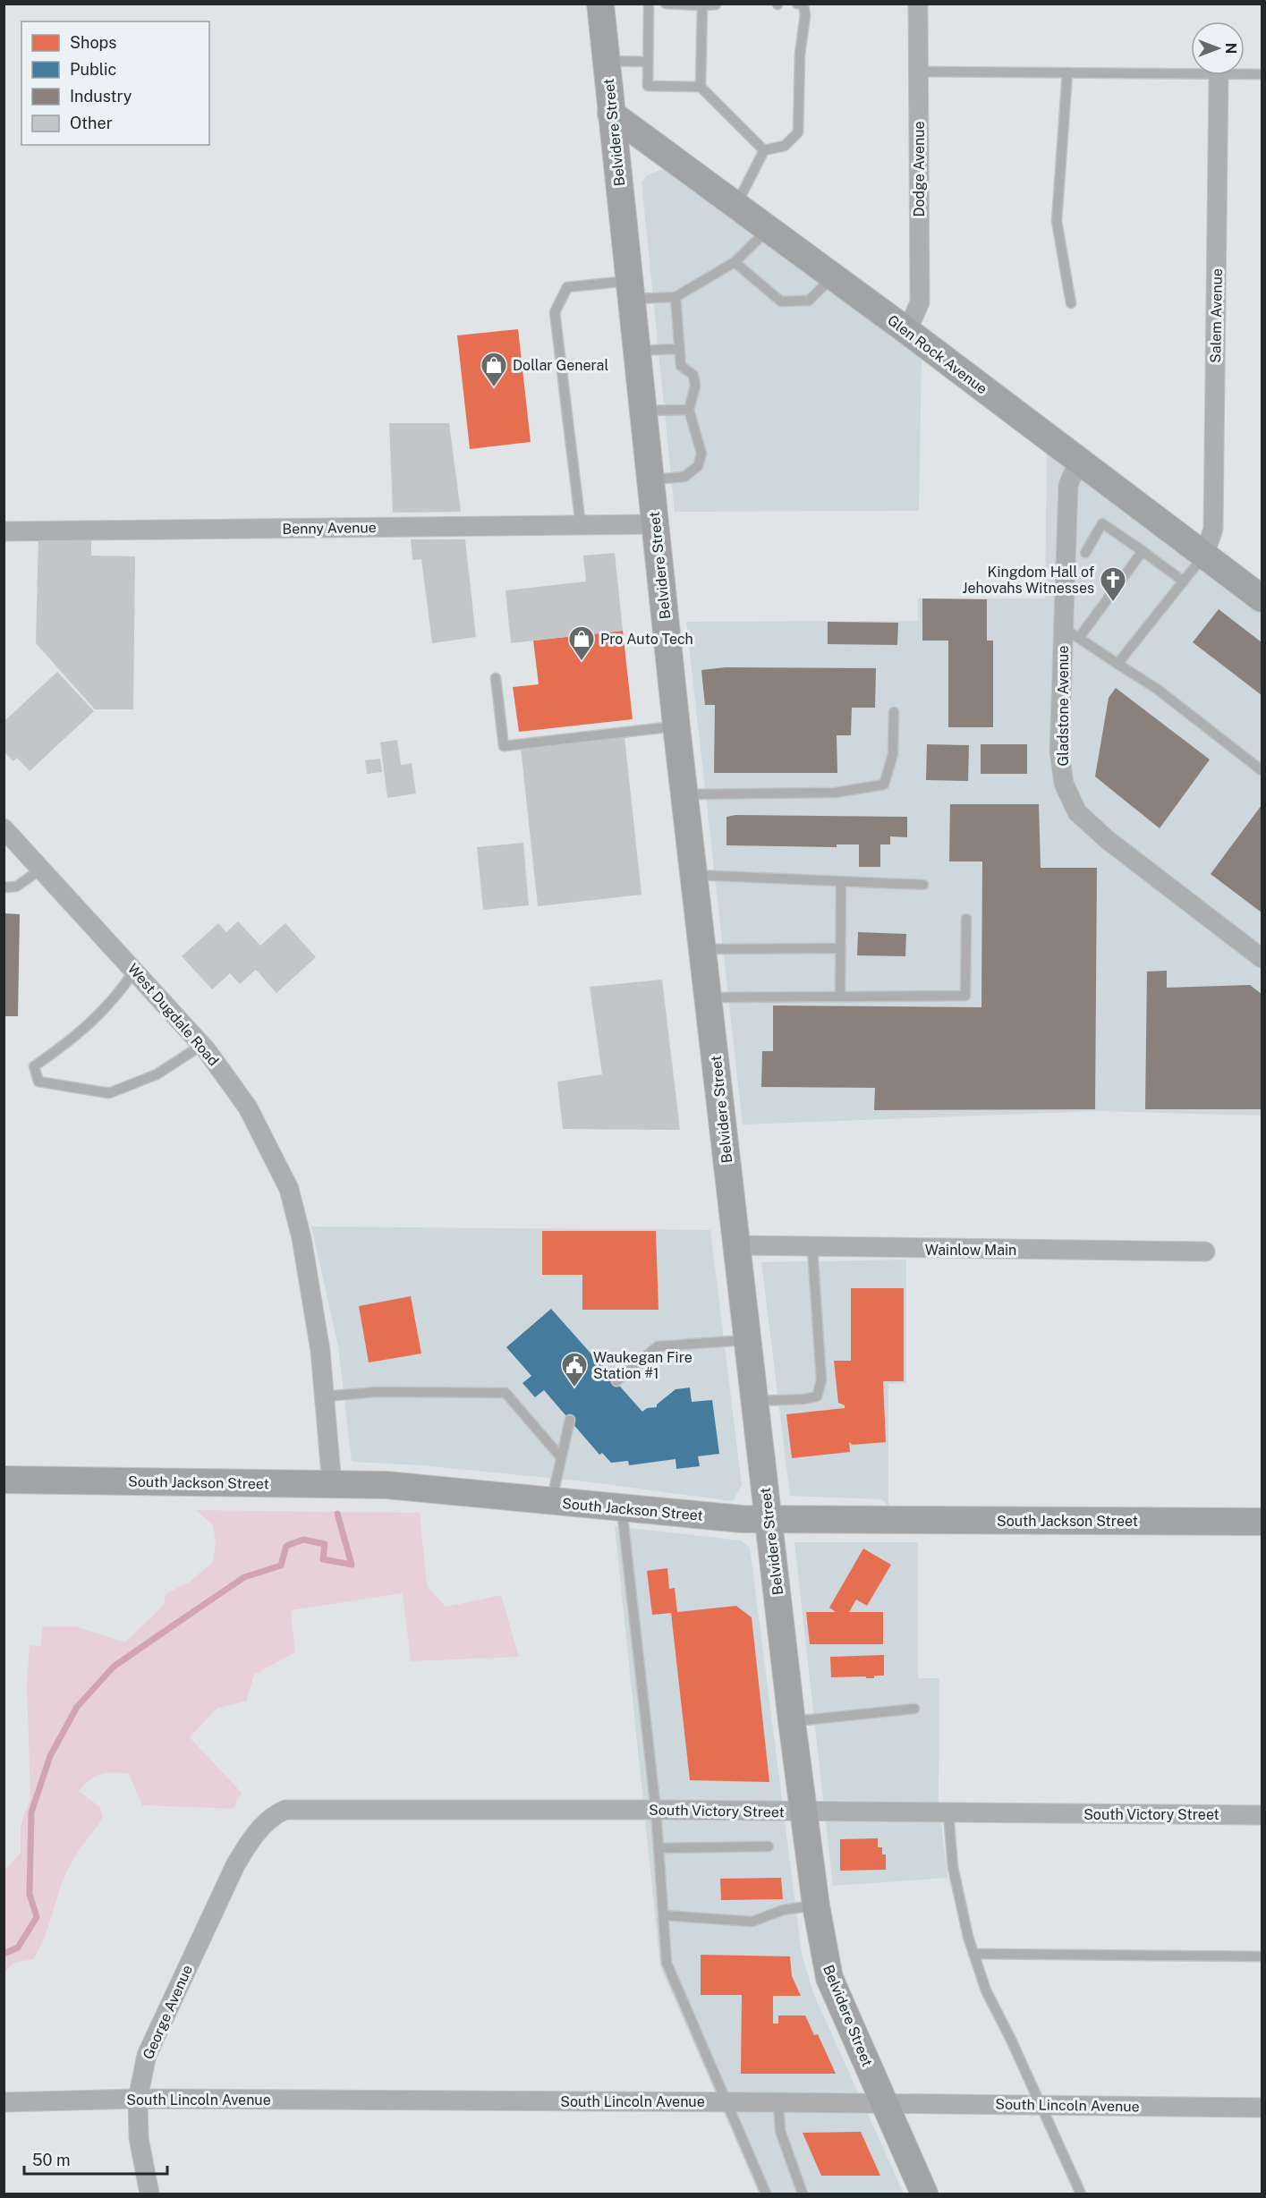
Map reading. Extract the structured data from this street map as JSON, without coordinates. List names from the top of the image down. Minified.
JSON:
{"streets":{"main road":["Belvidere Street","Glen Rock Avenue","South Jackson Street"],"street":["Dodge Avenue","Salem Avenue","Benny Avenue","Gladstone Avenue","West Dugdale Road","Wainlow Main","South Victory Street","George Avenue","South Lincoln Avenue"]},"crossings":[["Belvidere Street","Glen Rock Avenue"],["Belvidere Street","Benny Avenue"],["Belvidere Street","Wainlow Main"],["Belvidere Street","South Jackson Street"],["Belvidere Street","South Victory Street"],["Belvidere Street","South Lincoln Avenue"],["Dodge Avenue","Glen Rock Avenue"],["Salem Avenue","Glen Rock Avenue"],["Glen Rock Avenue","Gladstone Avenue"],["West Dugdale Road","South Jackson Street"],["South Victory Street","George Avenue"],["George Avenue","South Lincoln Avenue"]],"places":{"shop":["Dollar General","Pro Auto Tech"],"church":["Kingdom Hall of Jehovahs Witnesses"],"public building":["Waukegan Fire Station #1"]},"legend":["Shops","Public","Industry","Other"],"scale_bar":"50 m","north":"right"}
